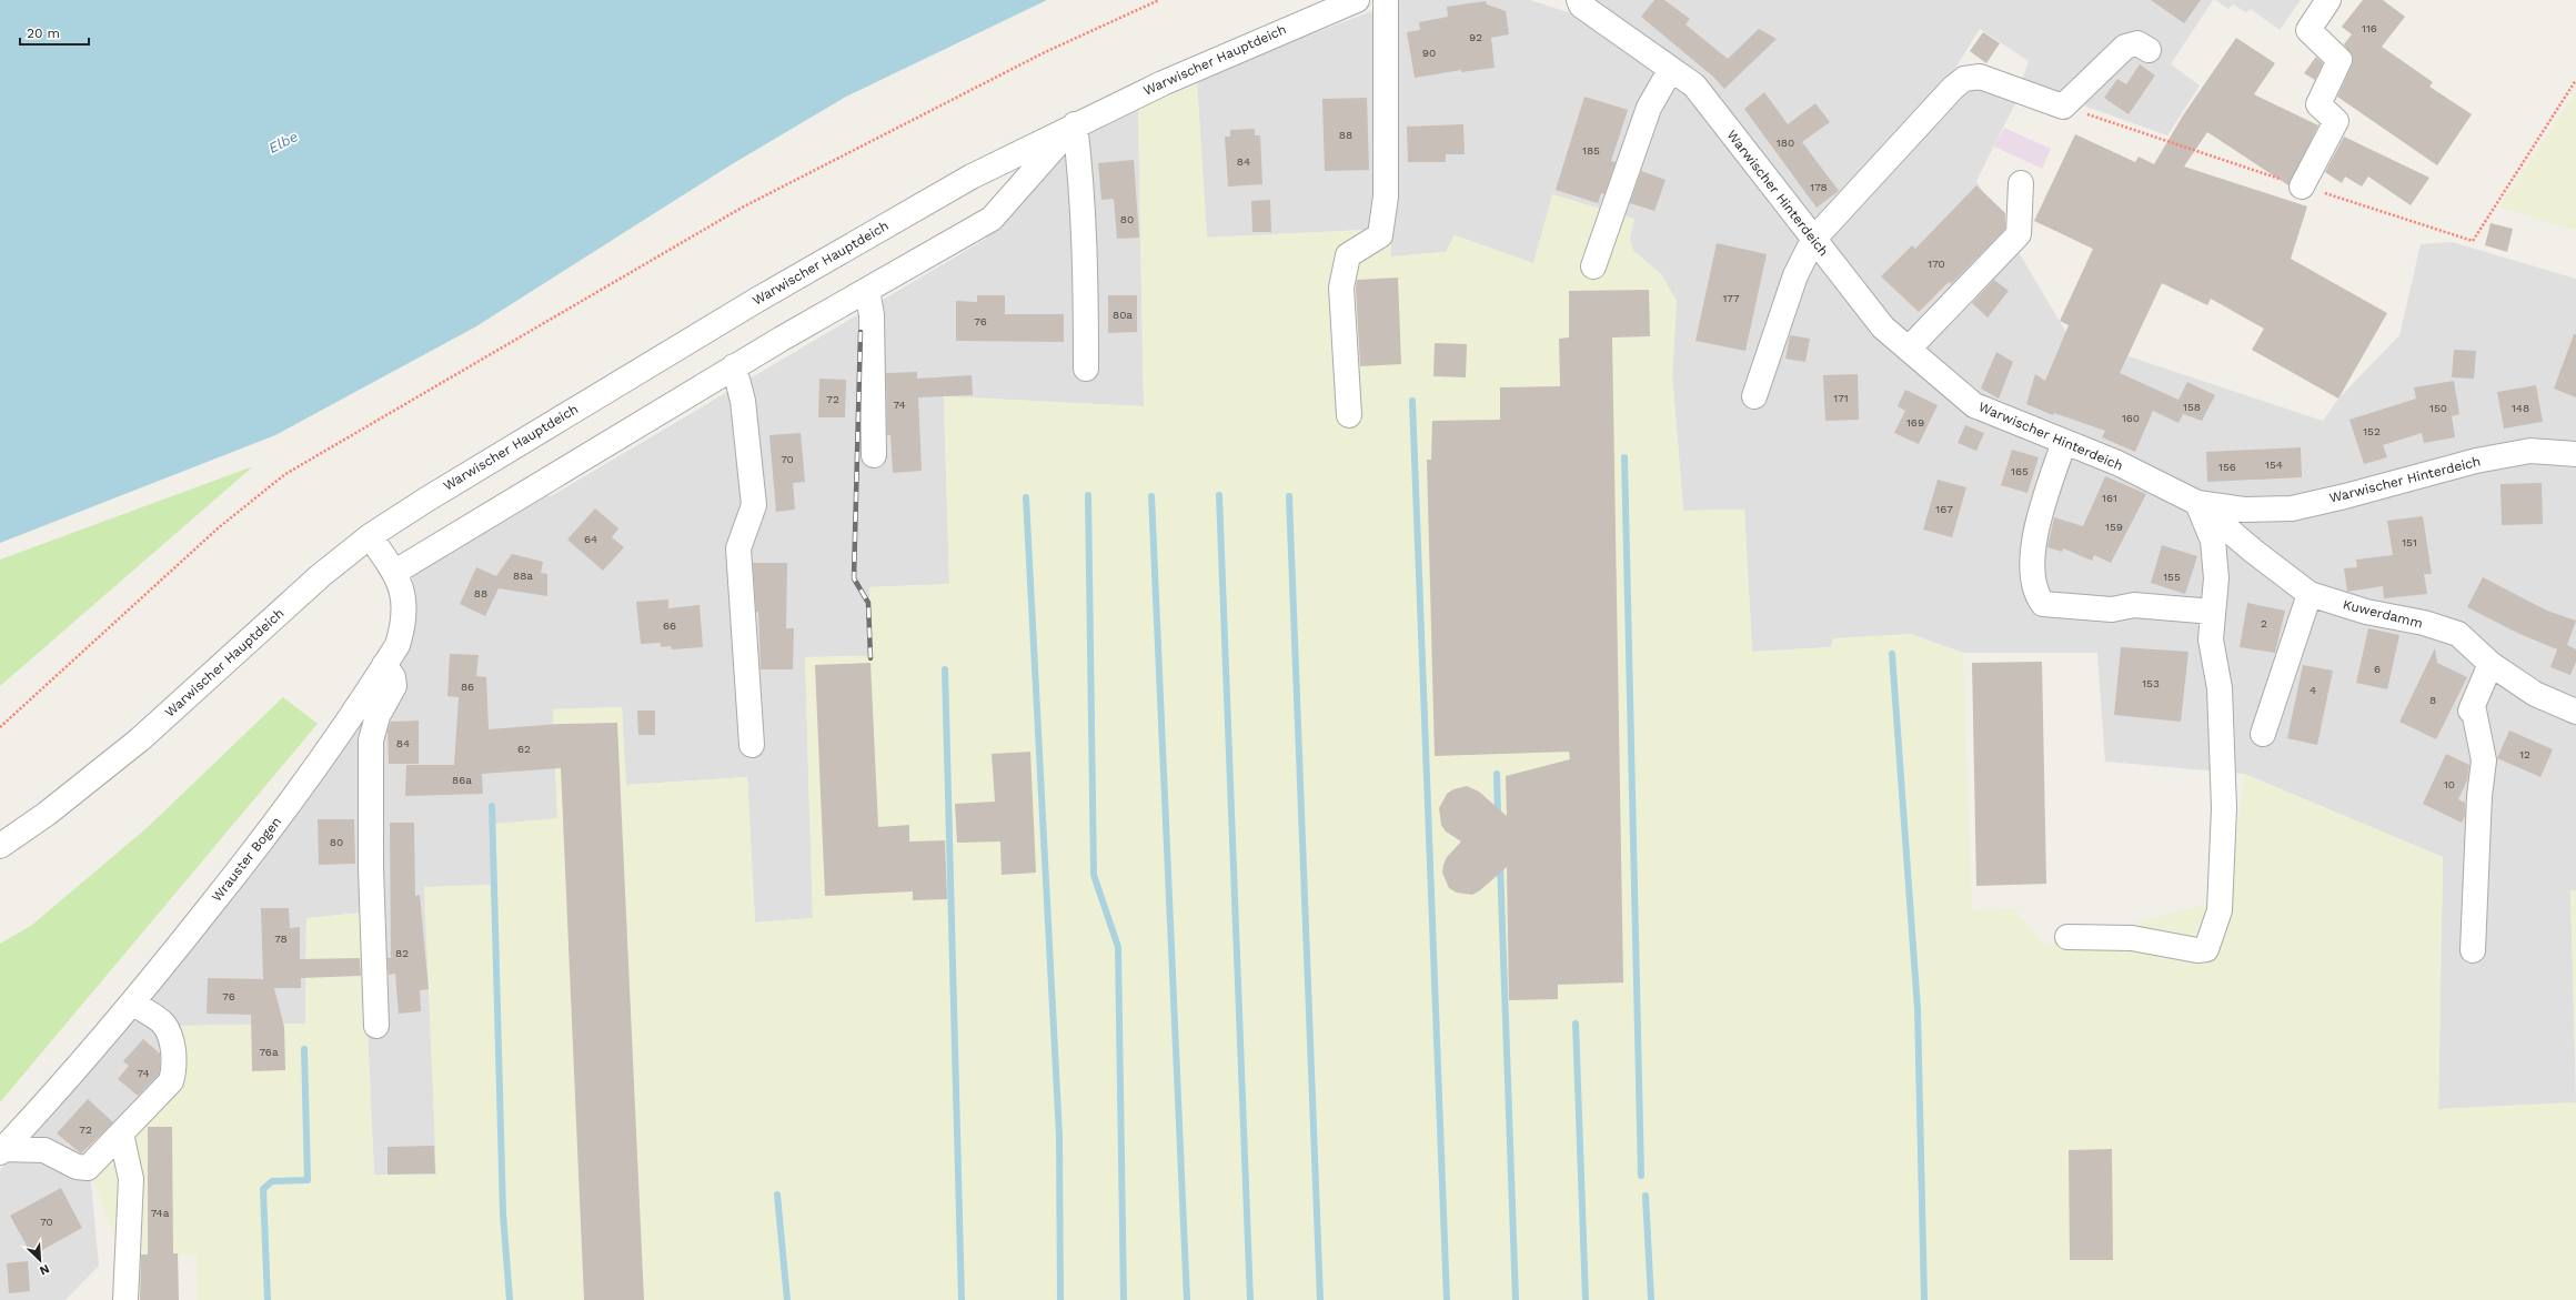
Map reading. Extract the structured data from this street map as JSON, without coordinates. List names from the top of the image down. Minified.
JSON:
{"streets":{"street":["Warwischer Hauptdeich","Warwischer Hinterdeich","Kuwerdamm","Wrauster Bogen"]},"crossings":[["Warwischer Hauptdeich","Wrauster Bogen"],["Warwischer Hinterdeich","Kuwerdamm"]],"water":["Elbe"],"house_numbers":["116","92","90","88","180","185","84","178","80","170","177","80a","76","171","72","74","158","150","148","160","169","152","70","154","156","165","161","167","159","64","151","88a","155","88","2","66","6","153","86","4","8","84","62","12","86a","10","80","78","82","76","76a","74","72","74a","70"],"scale_bar":"20 m","north":"bottom right"}
